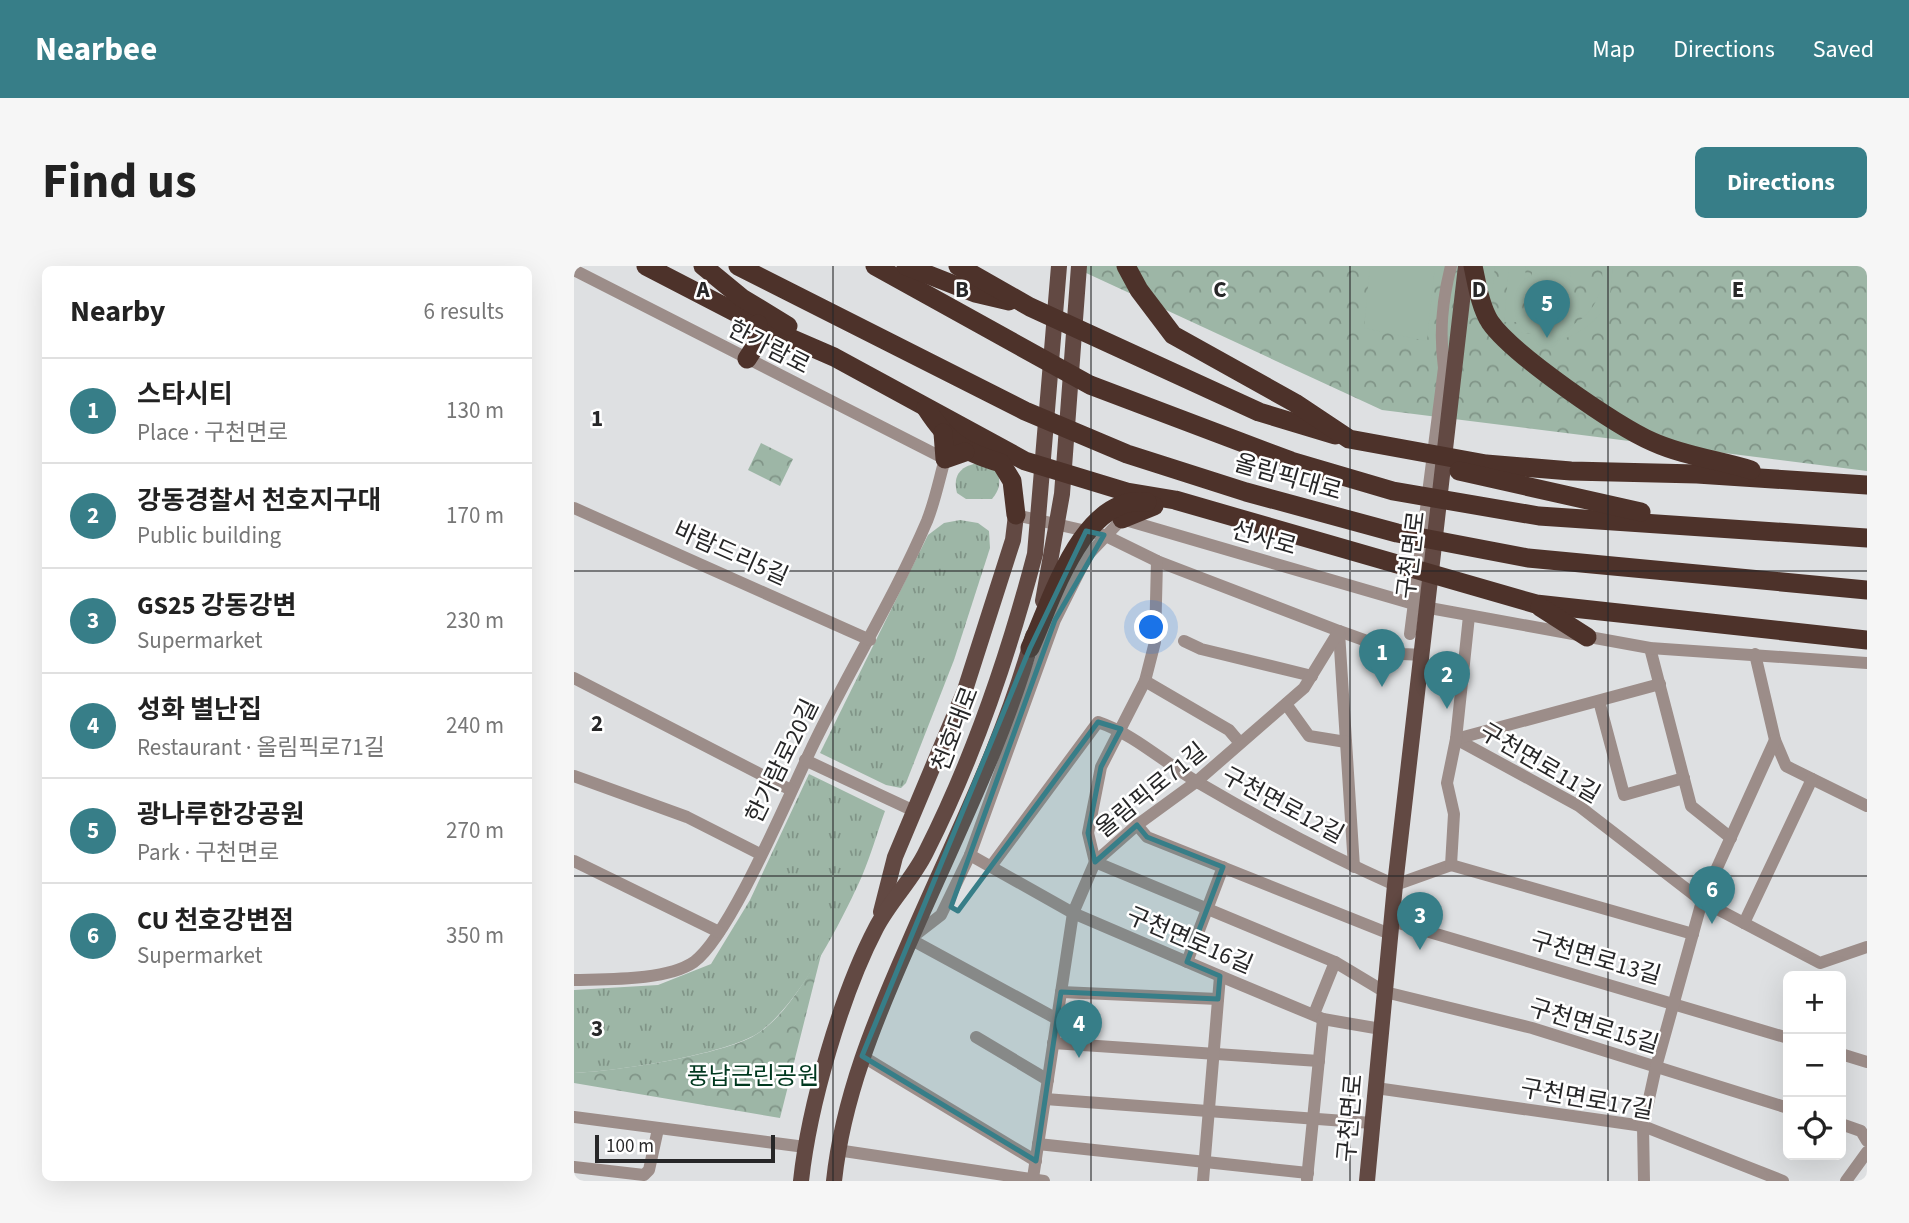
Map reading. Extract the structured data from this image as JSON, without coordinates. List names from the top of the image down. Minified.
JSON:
{"streets":{"highway":["올림픽대로"],"main road":["구천면로","천호대로"],"street":["한가람로","선사로","바람드리5길","한가람로20길","구천면로11길","올림픽로71길","구천면로12길","구천면로16길","구천면로13길","구천면로15길","구천면로17길"]},"crossings":[["한가람로","한가람로20길"],["선사로","구천면로11길"],["바람드리5길","한가람로20길"],["구천면로","구천면로12길"],["구천면로","구천면로16길"],["구천면로","구천면로13길"],["구천면로","구천면로15길"],["구천면로","구천면로17길"],["올림픽로71길","구천면로12길"],["올림픽로71길","구천면로16길"],["올림픽로71길","구천면로15길"],["구천면로12길","구천면로16길"]],"parks":["풍납근린공원"],"scale_bar":"100 m","page":{"header":"Nearbee","nav":["Map","Directions","Saved"],"title":"Find us","buttons":"Directions","heading":["Nearby","6 results"],"pins":["5","1","2","6","3","4"],"list":[{"mark":"1","name":"스타시티","note":"Place · 구천면로","value":"130 m"},{"mark":"2","name":"강동경찰서 천호지구대","note":"Public building","value":"170 m"},{"mark":"3","name":"GS25 강동강변","note":"Supermarket","value":"230 m"},{"mark":"4","name":"성화 별난집","note":"Restaurant · 올림픽로71길","value":"240 m"},{"mark":"5","name":"광나루한강공원","note":"Park · 구천면로","value":"270 m"},{"mark":"6","name":"CU 천호강변점","note":"Supermarket","value":"350 m"}],"map_buttons":["+","−"],"scale":"100 m"},"grid":{"columns":["A","B","C","D","E"],"rows":["1","2","3"]}}
